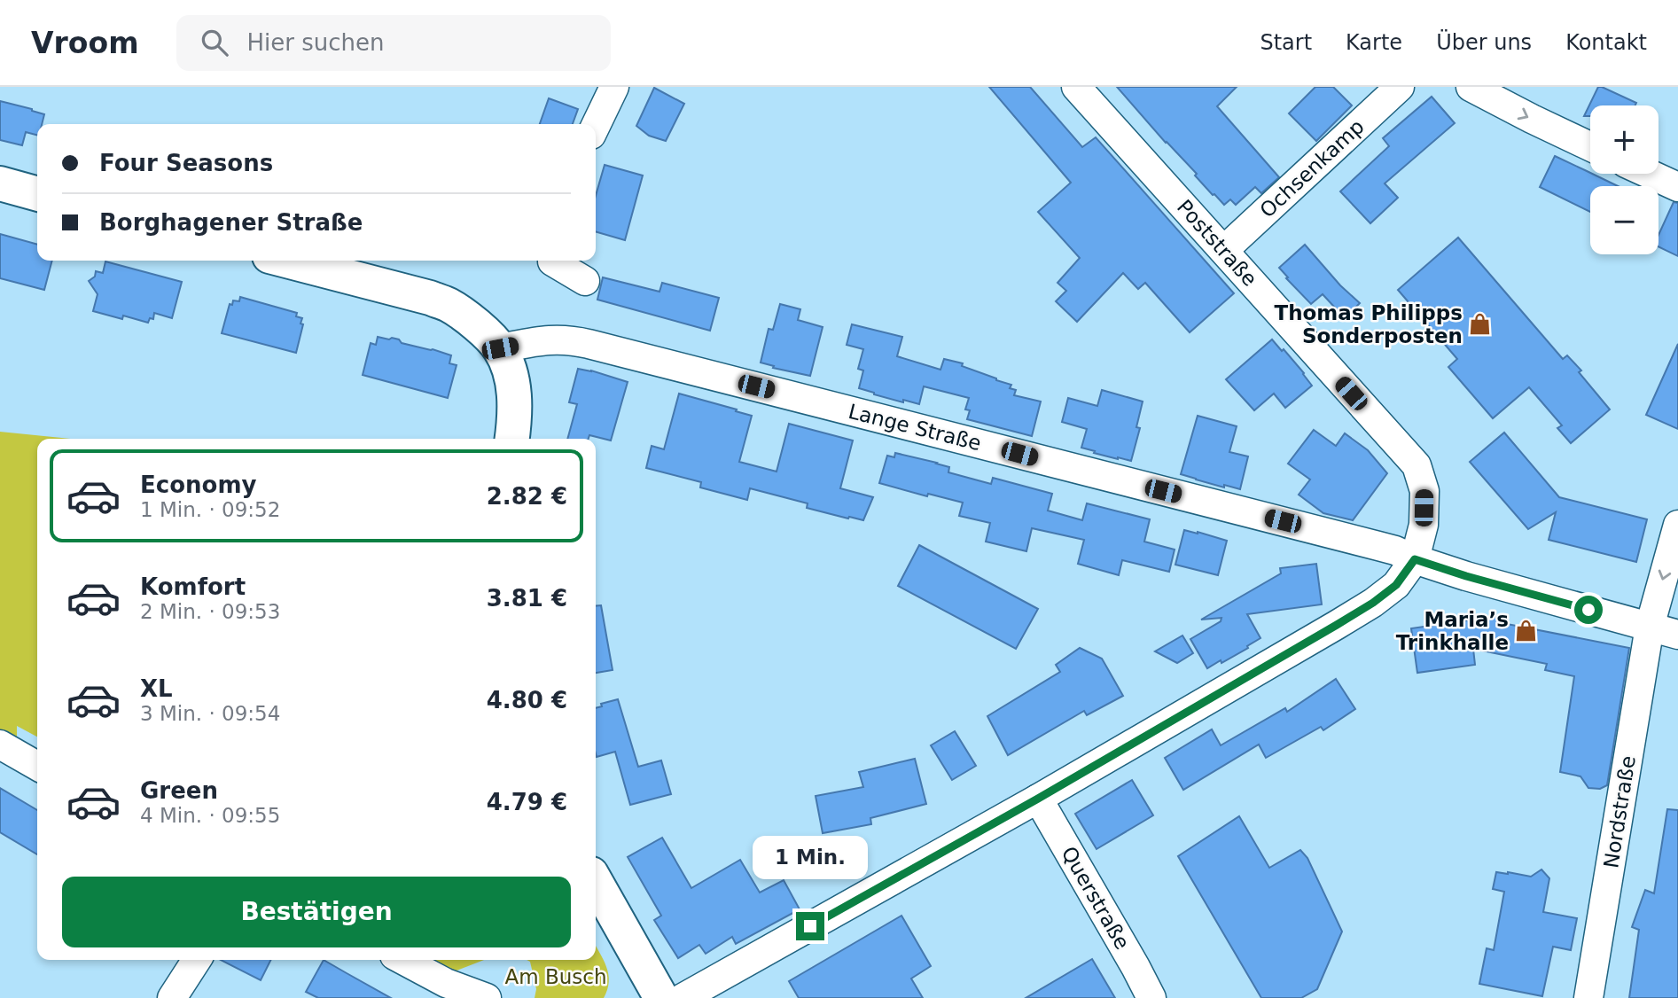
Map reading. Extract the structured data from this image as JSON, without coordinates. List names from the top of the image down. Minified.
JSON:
{"streets":{"street":["Ochsenkamp","Poststraße","Lange Straße","Nordstraße","Querstraße"]},"crossings":[["Ochsenkamp","Poststraße"],["Poststraße","Lange Straße"],["Lange Straße","Nordstraße"]],"parks":["Am Busch"],"places":{"shop":["Thomas Philipps Sonderposten","Maria’s Trinkhalle"]},"page":{"header":"Vroom","search":"Hier suchen","nav":["Start","Karte","Über uns","Kontakt"],"map_buttons":["+","−"],"banner":["Four Seasons","Borghagener Straße"],"list":[{"name":"Economy","note":"1 Min. · 09:52","value":"2.82 €"},{"name":"Komfort","note":"2 Min. · 09:53","value":"3.81 €"},{"name":"XL","note":"3 Min. · 09:54","value":"4.80 €"},{"name":"Green","note":"4 Min. · 09:55","value":"4.79 €"}],"bubble":"1 Min.","buttons":"Bestätigen"}}
